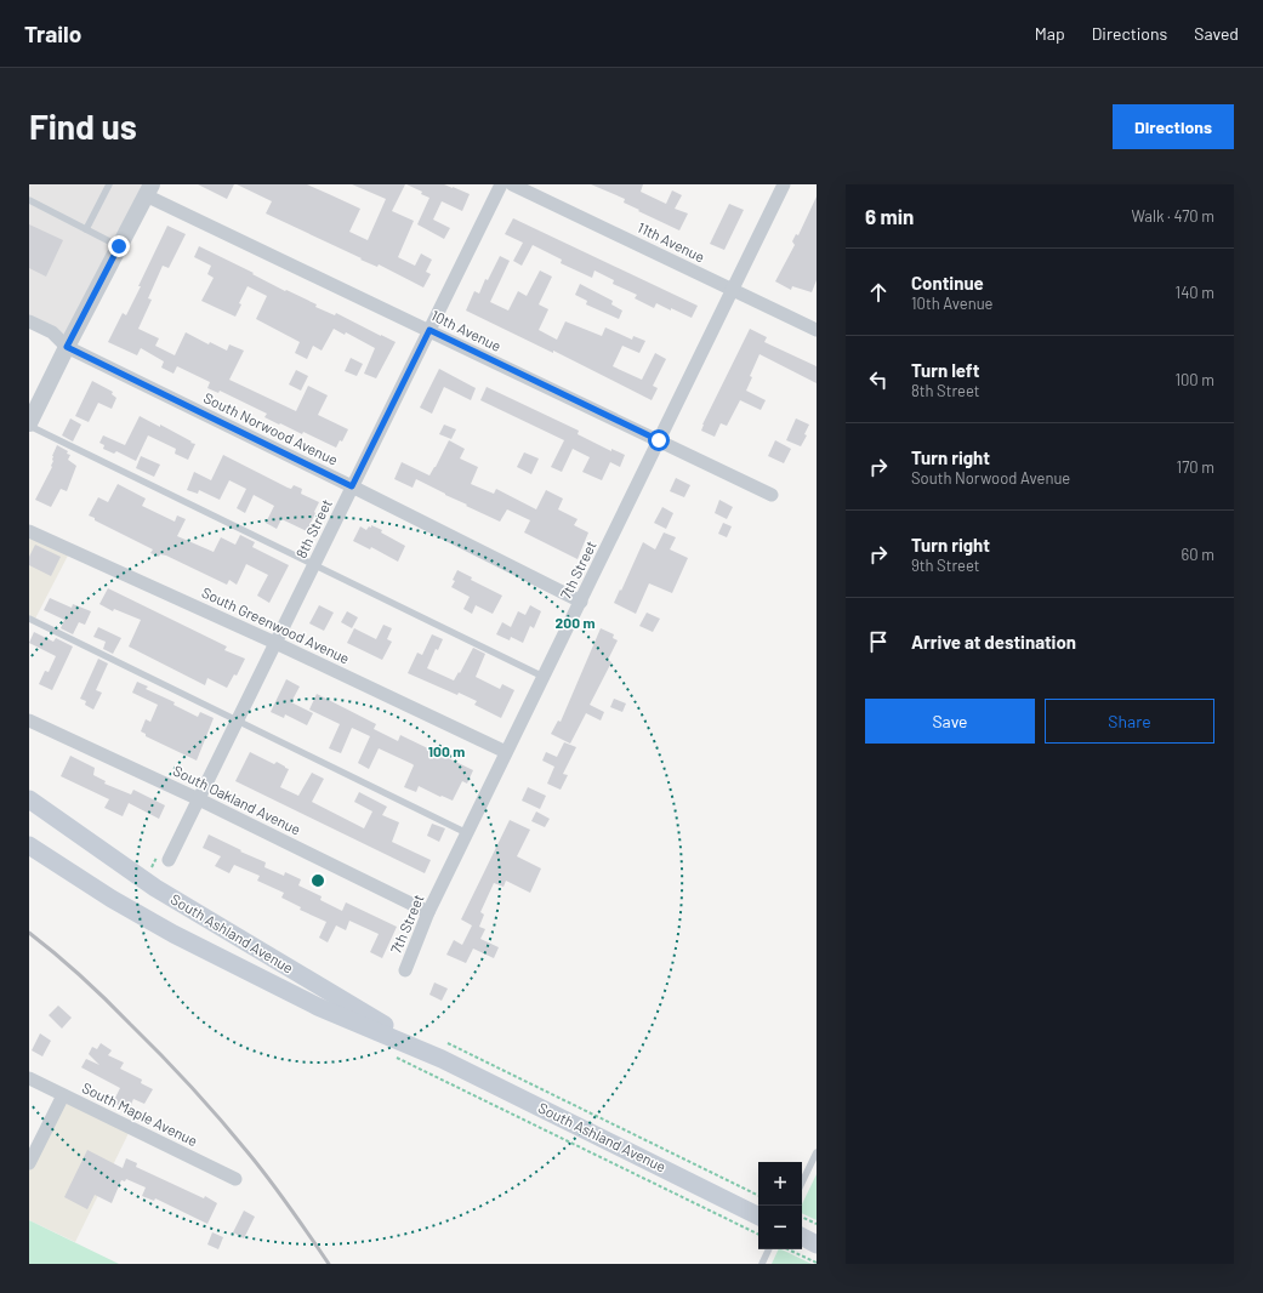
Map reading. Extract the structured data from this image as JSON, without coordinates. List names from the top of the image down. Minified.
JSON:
{"streets":{"main road":["South Ashland Avenue"],"street":["11th Avenue","10th Avenue","South Norwood Avenue","8th Street","7th Street","South Greenwood Avenue","South Oakland Avenue","South Maple Avenue"]},"crossings":[["11th Avenue","7th Street"],["10th Avenue","8th Street"],["10th Avenue","7th Street"],["South Norwood Avenue","8th Street"],["South Norwood Avenue","7th Street"],["8th Street","South Greenwood Avenue"],["8th Street","South Oakland Avenue"],["7th Street","South Greenwood Avenue"],["7th Street","South Oakland Avenue"]],"page":{"header":"Trailo","nav":["Map","Directions","Saved"],"buttons":["Directions",["Save","Share"]],"title":"Find us","heading":["6 min","Walk · 470 m"],"list":[["Continue","10th Avenue","140 m"],["Turn left","8th Street","100 m"],["Turn right","South Norwood Avenue","170 m"],["Turn right","9th Street","60 m"],"Arrive at destination"],"map_buttons":["+","−"]},"rings":["200 m","100 m"]}
